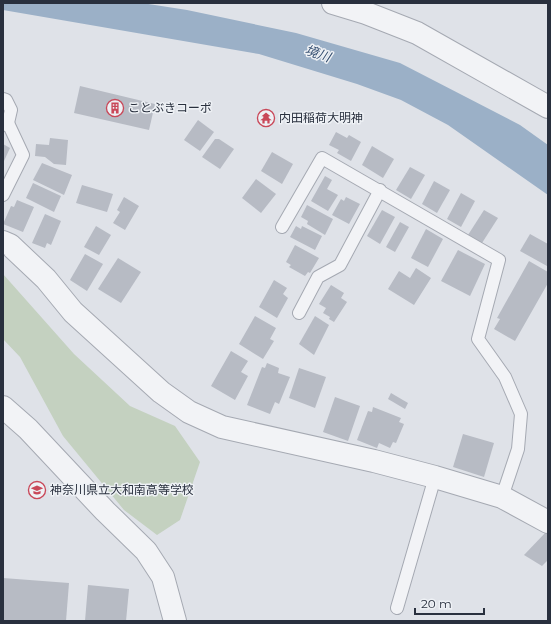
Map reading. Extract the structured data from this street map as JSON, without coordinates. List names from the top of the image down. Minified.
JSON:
{"water":["境川"],"places":{"building":["ことぶきコーポ"],"temple":["内田稲荷大明神"],"school or university":["神奈川県立大和南高等学校"]},"scale_bar":"20 m"}
